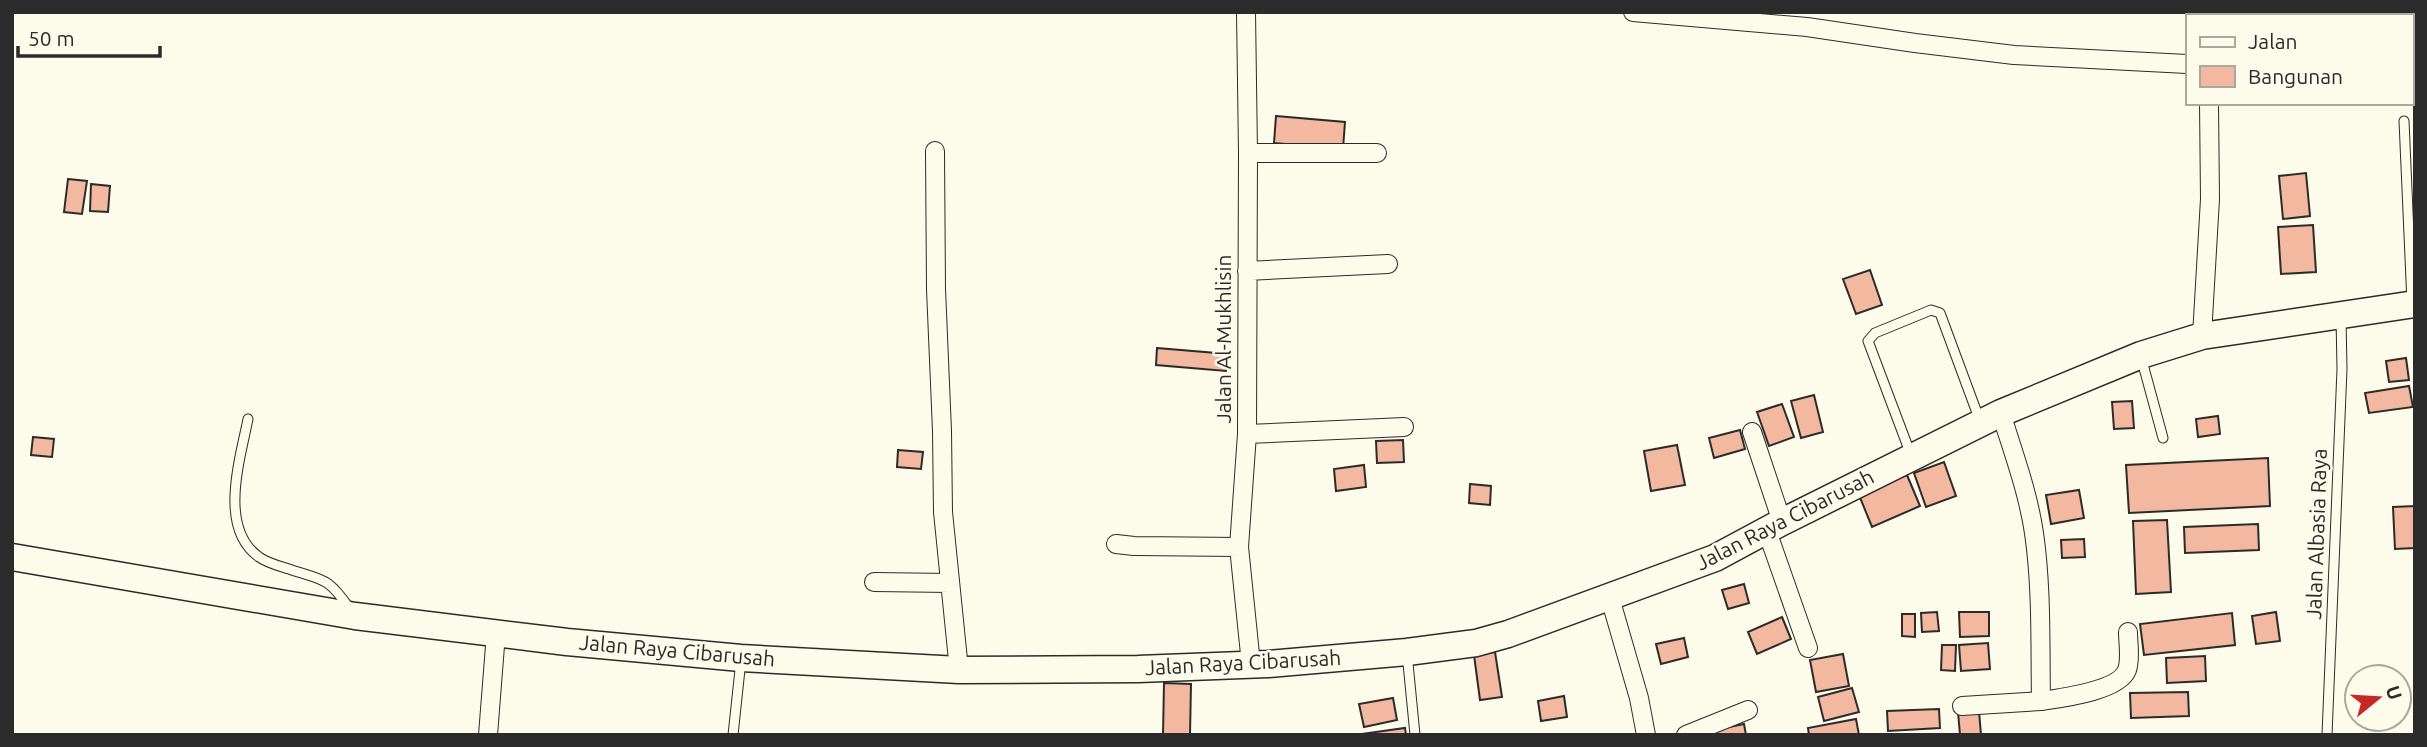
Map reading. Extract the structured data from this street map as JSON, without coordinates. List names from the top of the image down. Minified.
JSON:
{"streets":{"main road":["Jalan Raya Cibarusah"],"street":["Jalan Al-Mukhlisin"],"lane":["Jalan Albasia Raya"]},"crossings":[["Jalan Al-Mukhlisin","Jalan Raya Cibarusah"],["Jalan Raya Cibarusah","Jalan Albasia Raya"]],"legend":["Jalan","Bangunan"],"scale_bar":"50 m","north":"right"}
